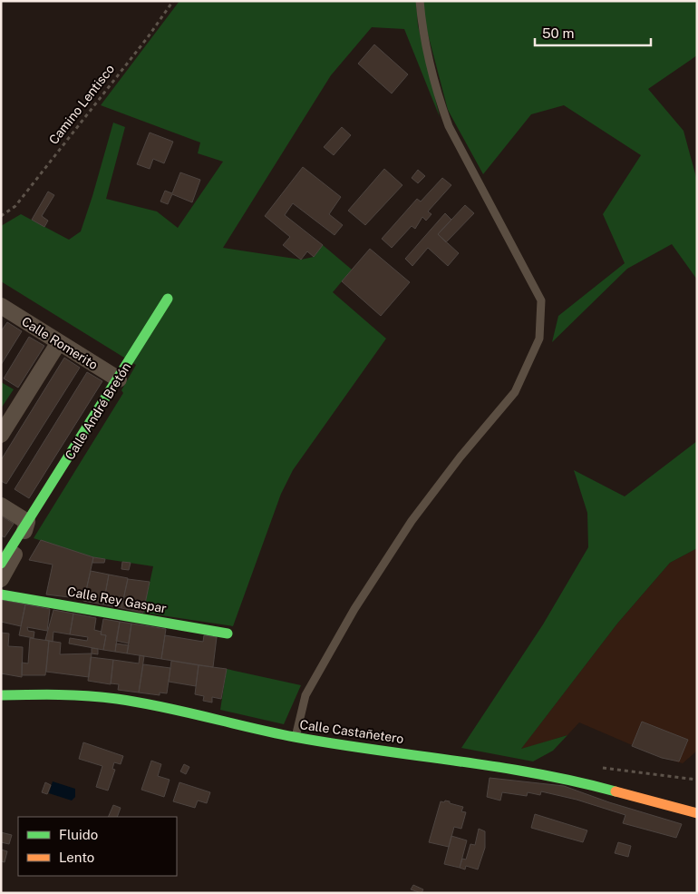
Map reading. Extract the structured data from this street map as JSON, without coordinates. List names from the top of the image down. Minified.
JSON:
{"streets":{"street":["Calle Romerito","Calle André Bretón","Calle Rey Gaspar","Calle Castañetero"],"path":["Camino Lentisco"]},"crossings":[["Calle Romerito","Calle André Bretón"]],"legend":["Fluido","Lento"],"scale_bar":"50 m"}
